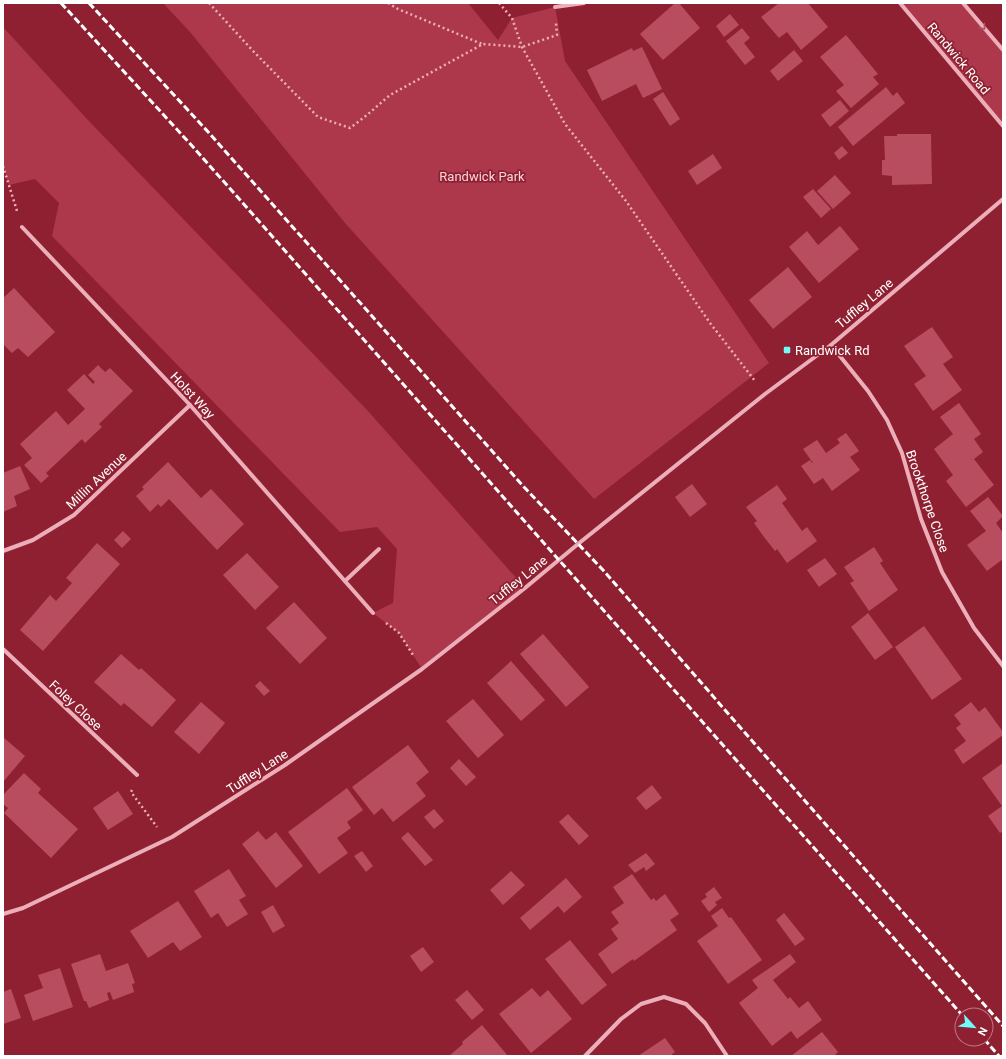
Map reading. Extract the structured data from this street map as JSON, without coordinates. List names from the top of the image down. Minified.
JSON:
{"streets":{"street":["Randwick Road","Tuffley Lane","Holst Way","Millin Avenue","Brookthorpe Close","Foley Close"]},"crossings":[["Tuffley Lane","Brookthorpe Close"],["Holst Way","Millin Avenue"]],"parks":["Randwick Park"],"places":{"transit":["Randwick Rd"]},"north":"bottom right"}
